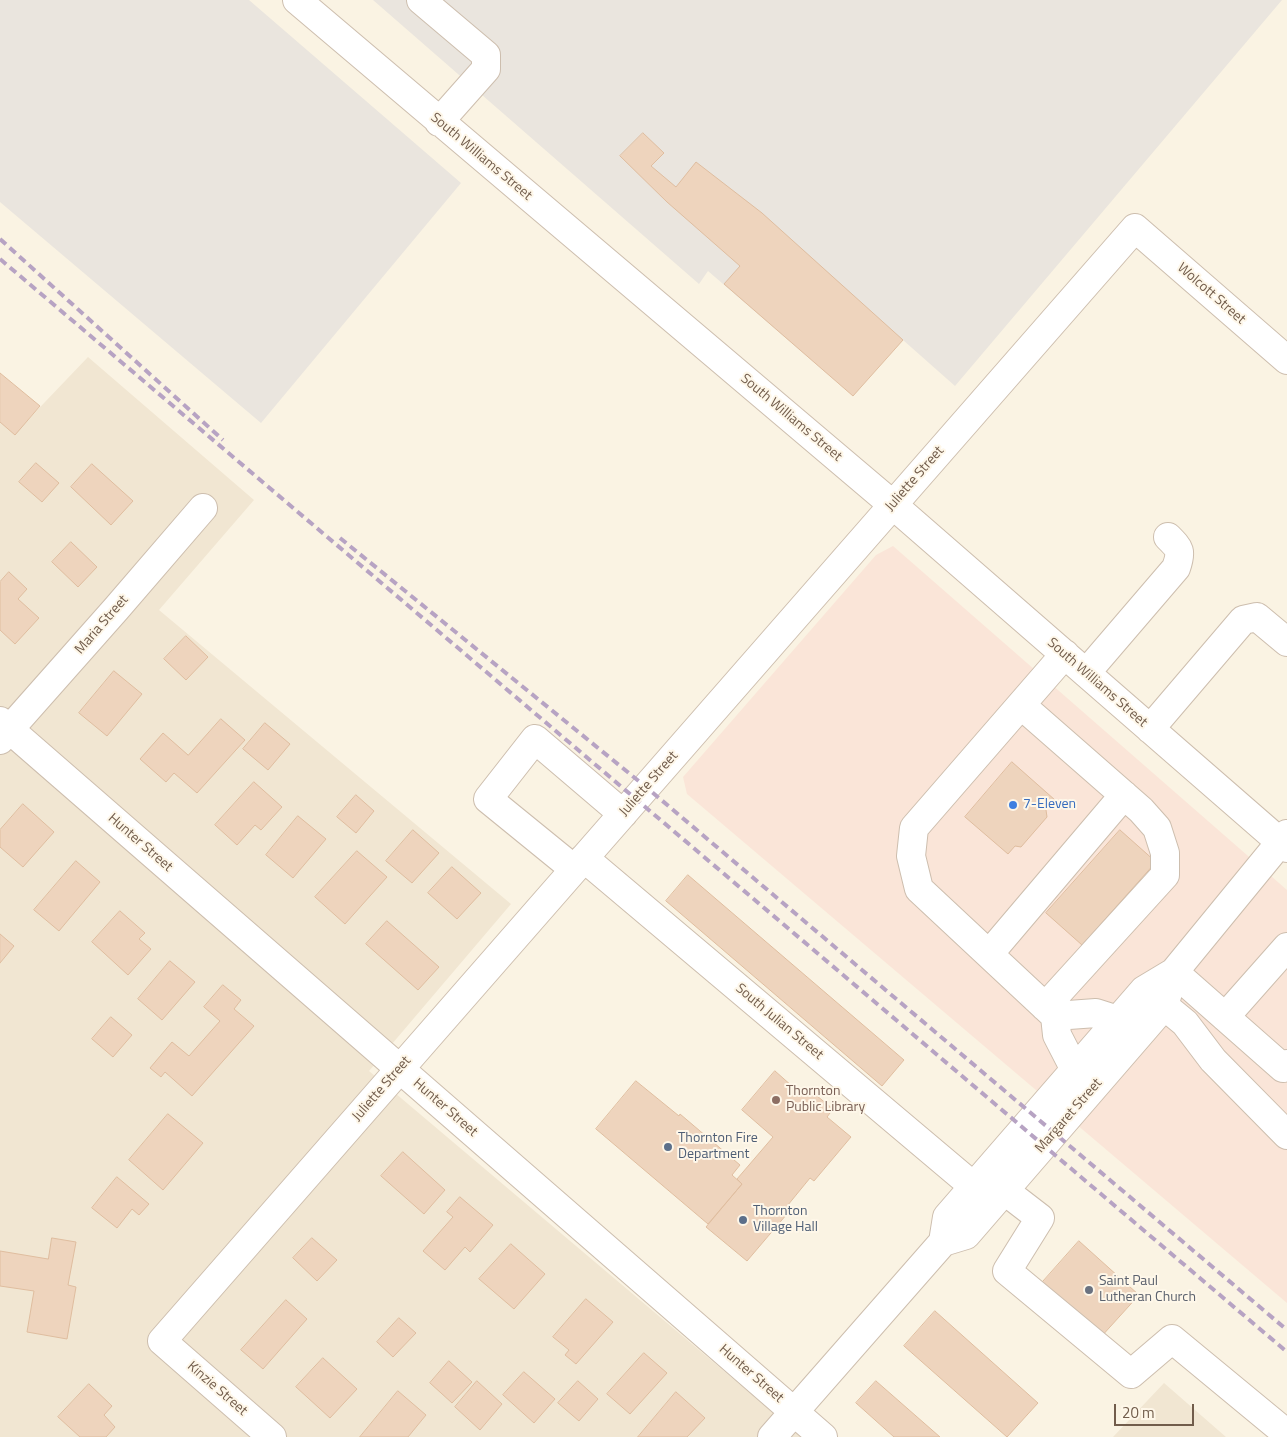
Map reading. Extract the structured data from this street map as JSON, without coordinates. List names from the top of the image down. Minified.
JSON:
{"streets":{"street":["South Williams Street","Wolcott Street","Juliette Street","Maria Street","Hunter Street","South Julian Street","Margaret Street","Kinzie Street"]},"crossings":[["South Williams Street","Juliette Street"],["South Williams Street","Margaret Street"],["Wolcott Street","Juliette Street"],["Juliette Street","Hunter Street"],["Juliette Street","South Julian Street"],["Juliette Street","Kinzie Street"],["Maria Street","Hunter Street"],["South Julian Street","Margaret Street"]],"places":["7-Eleven","Thornton Public Library","Thornton Fire Department","Thornton Village Hall","Saint Paul Lutheran Church"],"scale_bar":"20 m"}
